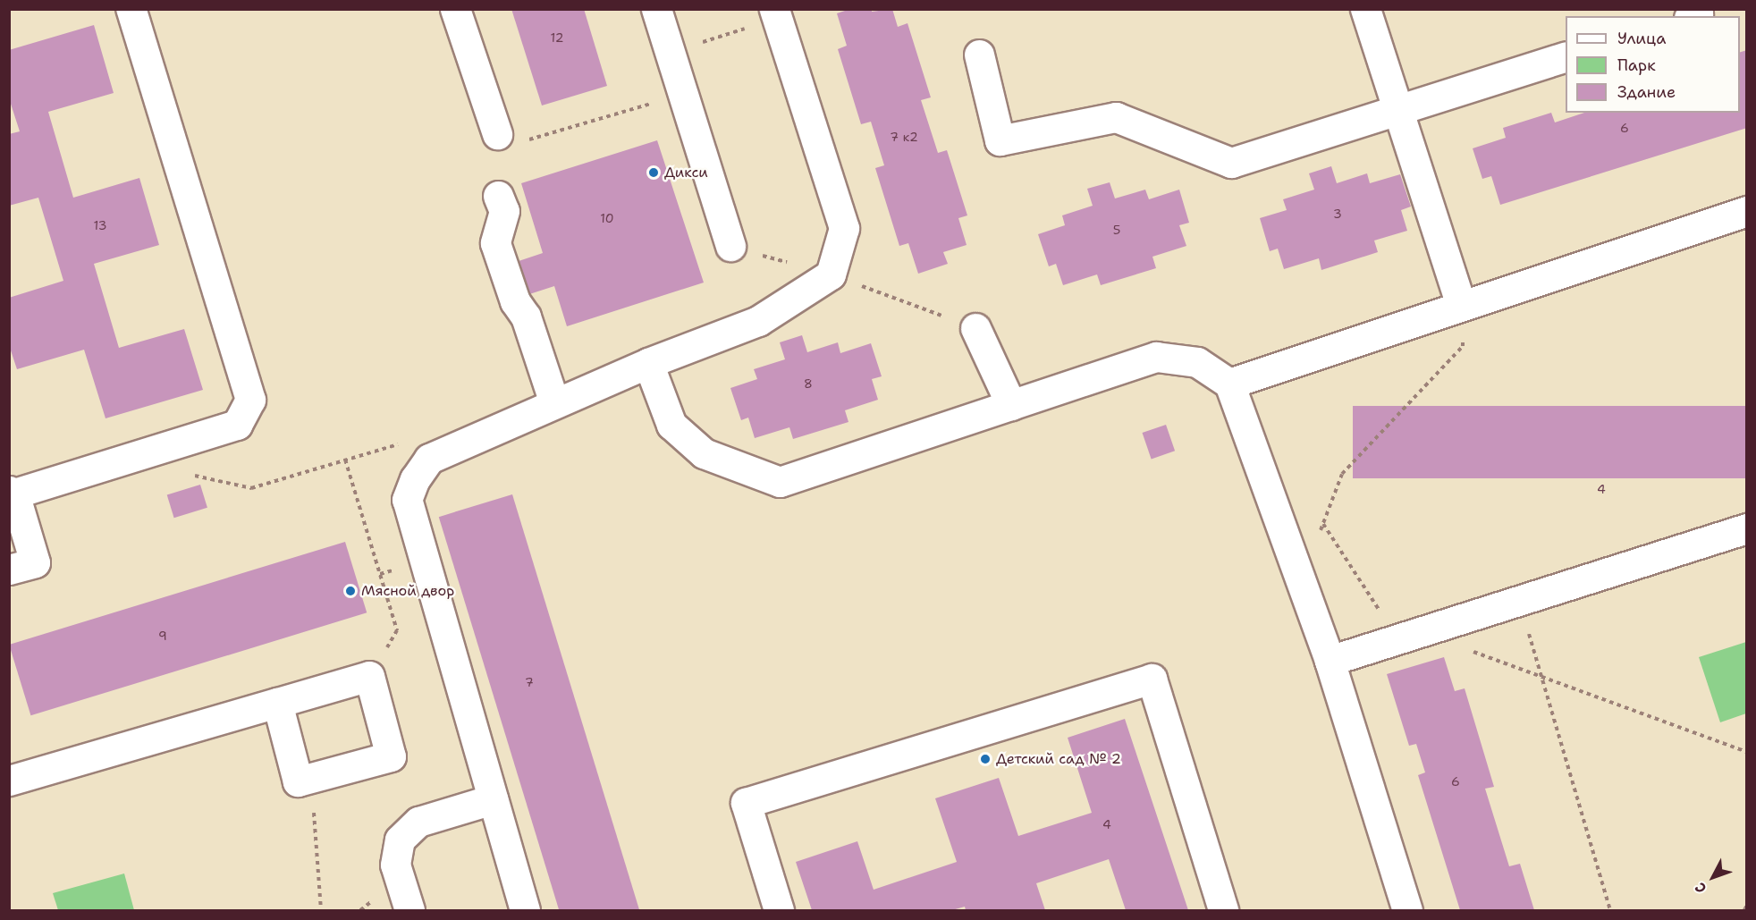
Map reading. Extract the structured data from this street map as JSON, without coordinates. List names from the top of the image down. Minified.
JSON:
{"places":["Дикси","Мясной двор","Детский сад № 2"],"house_numbers":["12","6","7 к2","3","10","13","5","8","4","9","7","6","4"],"legend":["Улица","Парк","Здание"],"north":"bottom left"}
